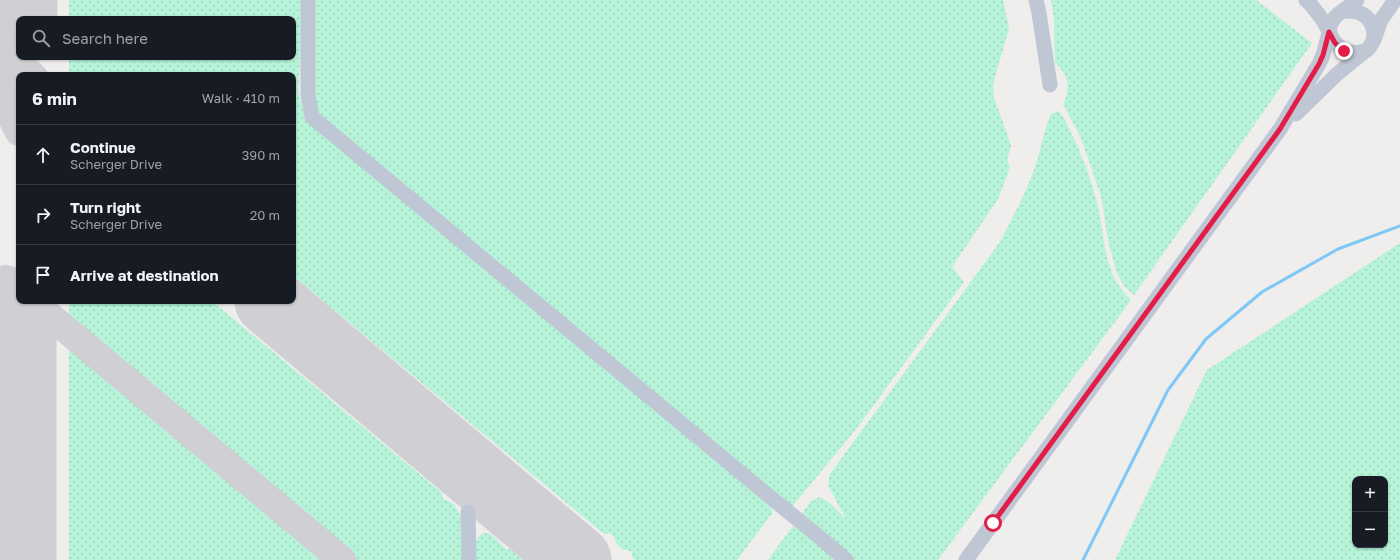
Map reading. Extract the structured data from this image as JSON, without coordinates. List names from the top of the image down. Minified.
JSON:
{"page":{"search":"Search here","heading":["6 min","Walk · 410 m"],"list":[["Continue","Scherger Drive","390 m"],["Turn right","Scherger Drive","20 m"],"Arrive at destination"],"map_buttons":["+","−"]}}
